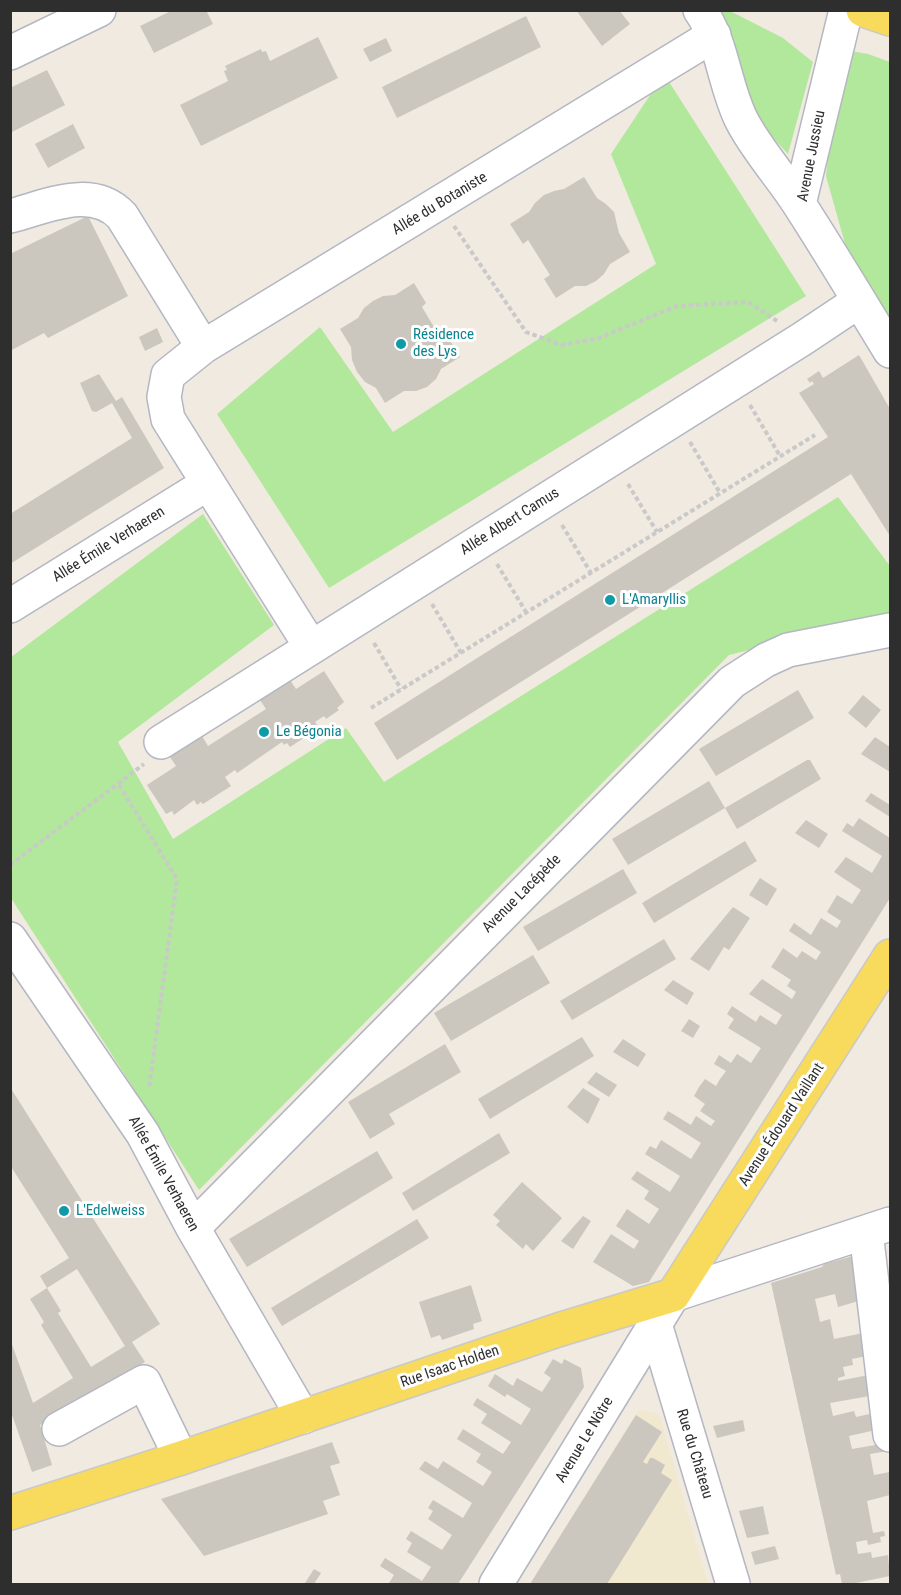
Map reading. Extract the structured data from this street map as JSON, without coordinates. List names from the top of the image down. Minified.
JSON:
{"streets":{"main road":["Avenue Édouard Vaillant","Rue Isaac Holden"],"street":["Avenue Jussieu","Allée du Botaniste","Allée Albert Camus","Allée Émile Verhaeren","Avenue Lacépède","Avenue Le Nôtre","Rue du Château"]},"crossings":[["Avenue Jussieu","Allée Albert Camus"],["Allée du Botaniste","Allée Émile Verhaeren"],["Allée Émile Verhaeren","Avenue Lacépède"],["Allée Émile Verhaeren","Rue Isaac Holden"],["Avenue Édouard Vaillant","Rue Isaac Holden"],["Avenue Édouard Vaillant","Avenue Le Nôtre"],["Rue Isaac Holden","Avenue Le Nôtre"],["Avenue Le Nôtre","Rue du Château"]],"places":["Résidence des Lys","L'Amaryllis","Le Bégonia","L'Edelweiss"]}
